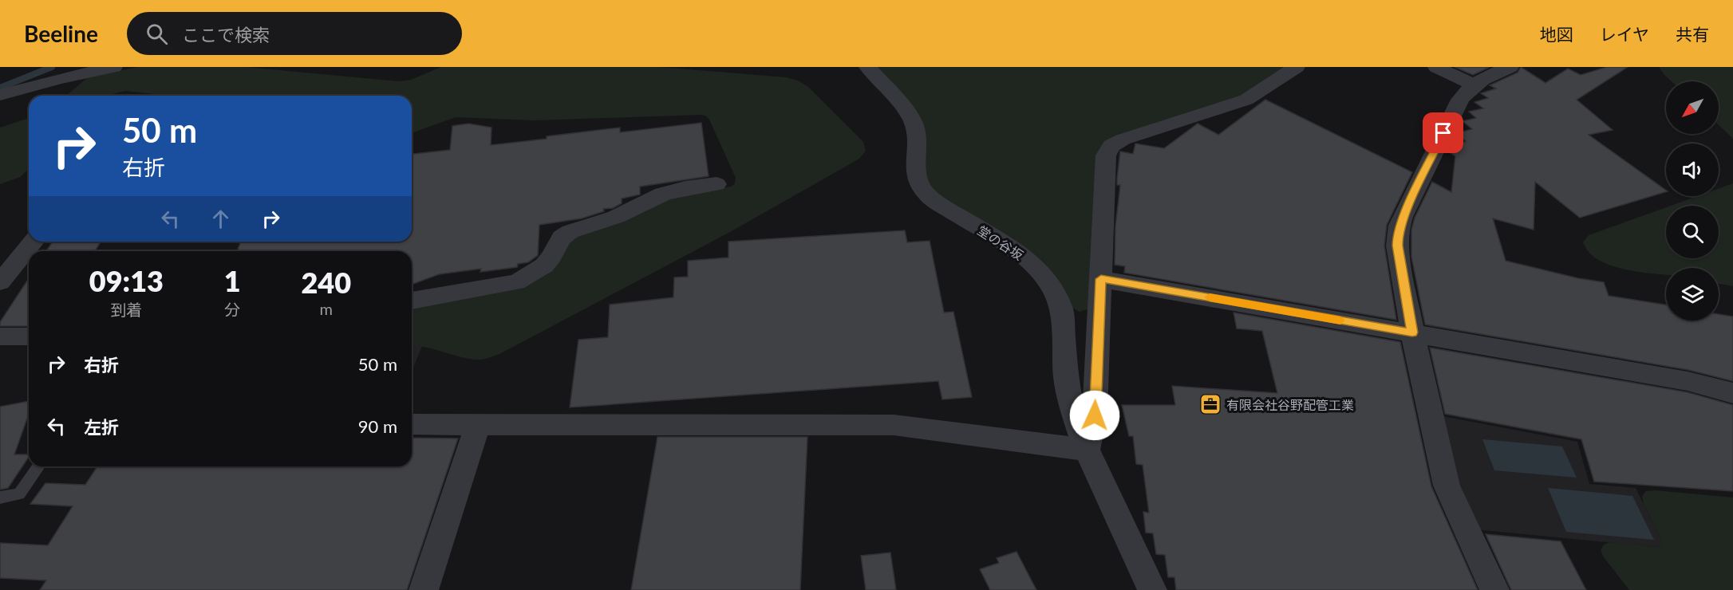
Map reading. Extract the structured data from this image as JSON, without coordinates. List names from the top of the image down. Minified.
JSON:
{"streets":{"street":["堂の谷坂"]},"places":{"office":["有限会社谷野配管工業"]},"north":"bottom left","page":{"header":"Beeline","search":"ここで検索","nav":["地図","レイヤ","共有"],"turn":["50 m","右折"],"eta":["09:13","到着","1","分","240","m"],"list":[{"name":"右折","value":"50 m"},{"name":"左折","value":"90 m"}]}}
